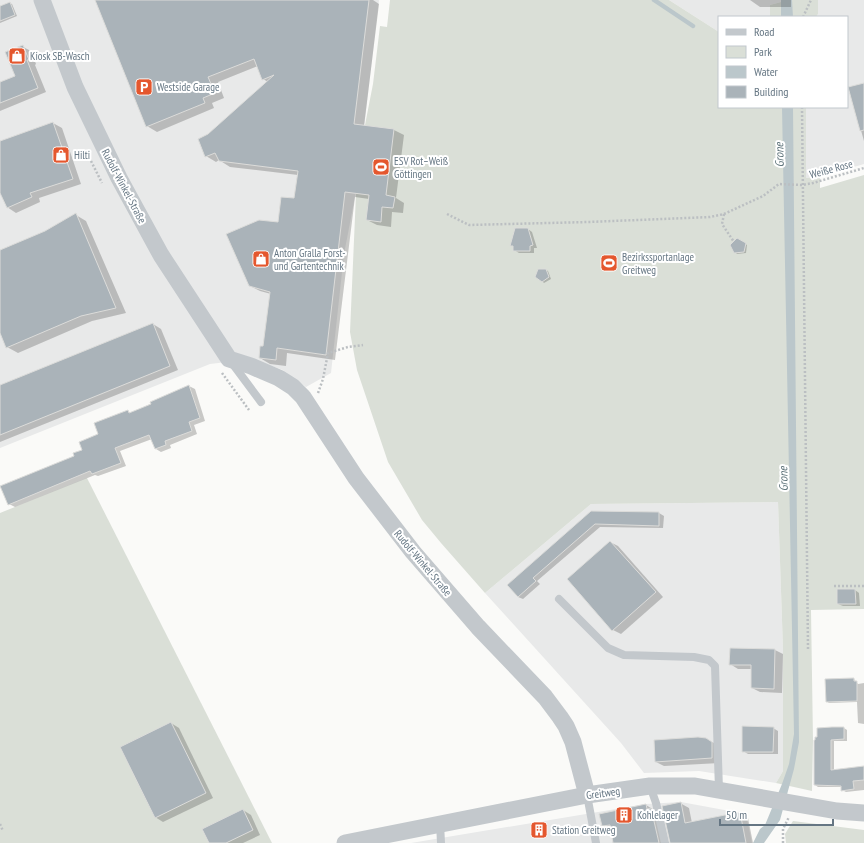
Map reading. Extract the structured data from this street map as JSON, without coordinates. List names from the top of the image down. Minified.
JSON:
{"streets":{"street":["Rudolf-Winkel-Straße","Greitweg"],"path":["Weiße Rose"]},"crossings":[["Rudolf-Winkel-Straße","Greitweg"]],"water":["Grone"],"places":{"shop":["Kiosk SB-Wasch","Hilti","Anton Gralla Forst- und Gartentechnik"],"parking":["Westside Garage"],"sports":["ESV Rot–Weìß Göttingen","Bezirkssportanlage Greitweg"],"building":["Kohlelager","Station Greitweg"]},"legend":["Road","Park","Water","Building"],"scale_bar":"50 m"}
